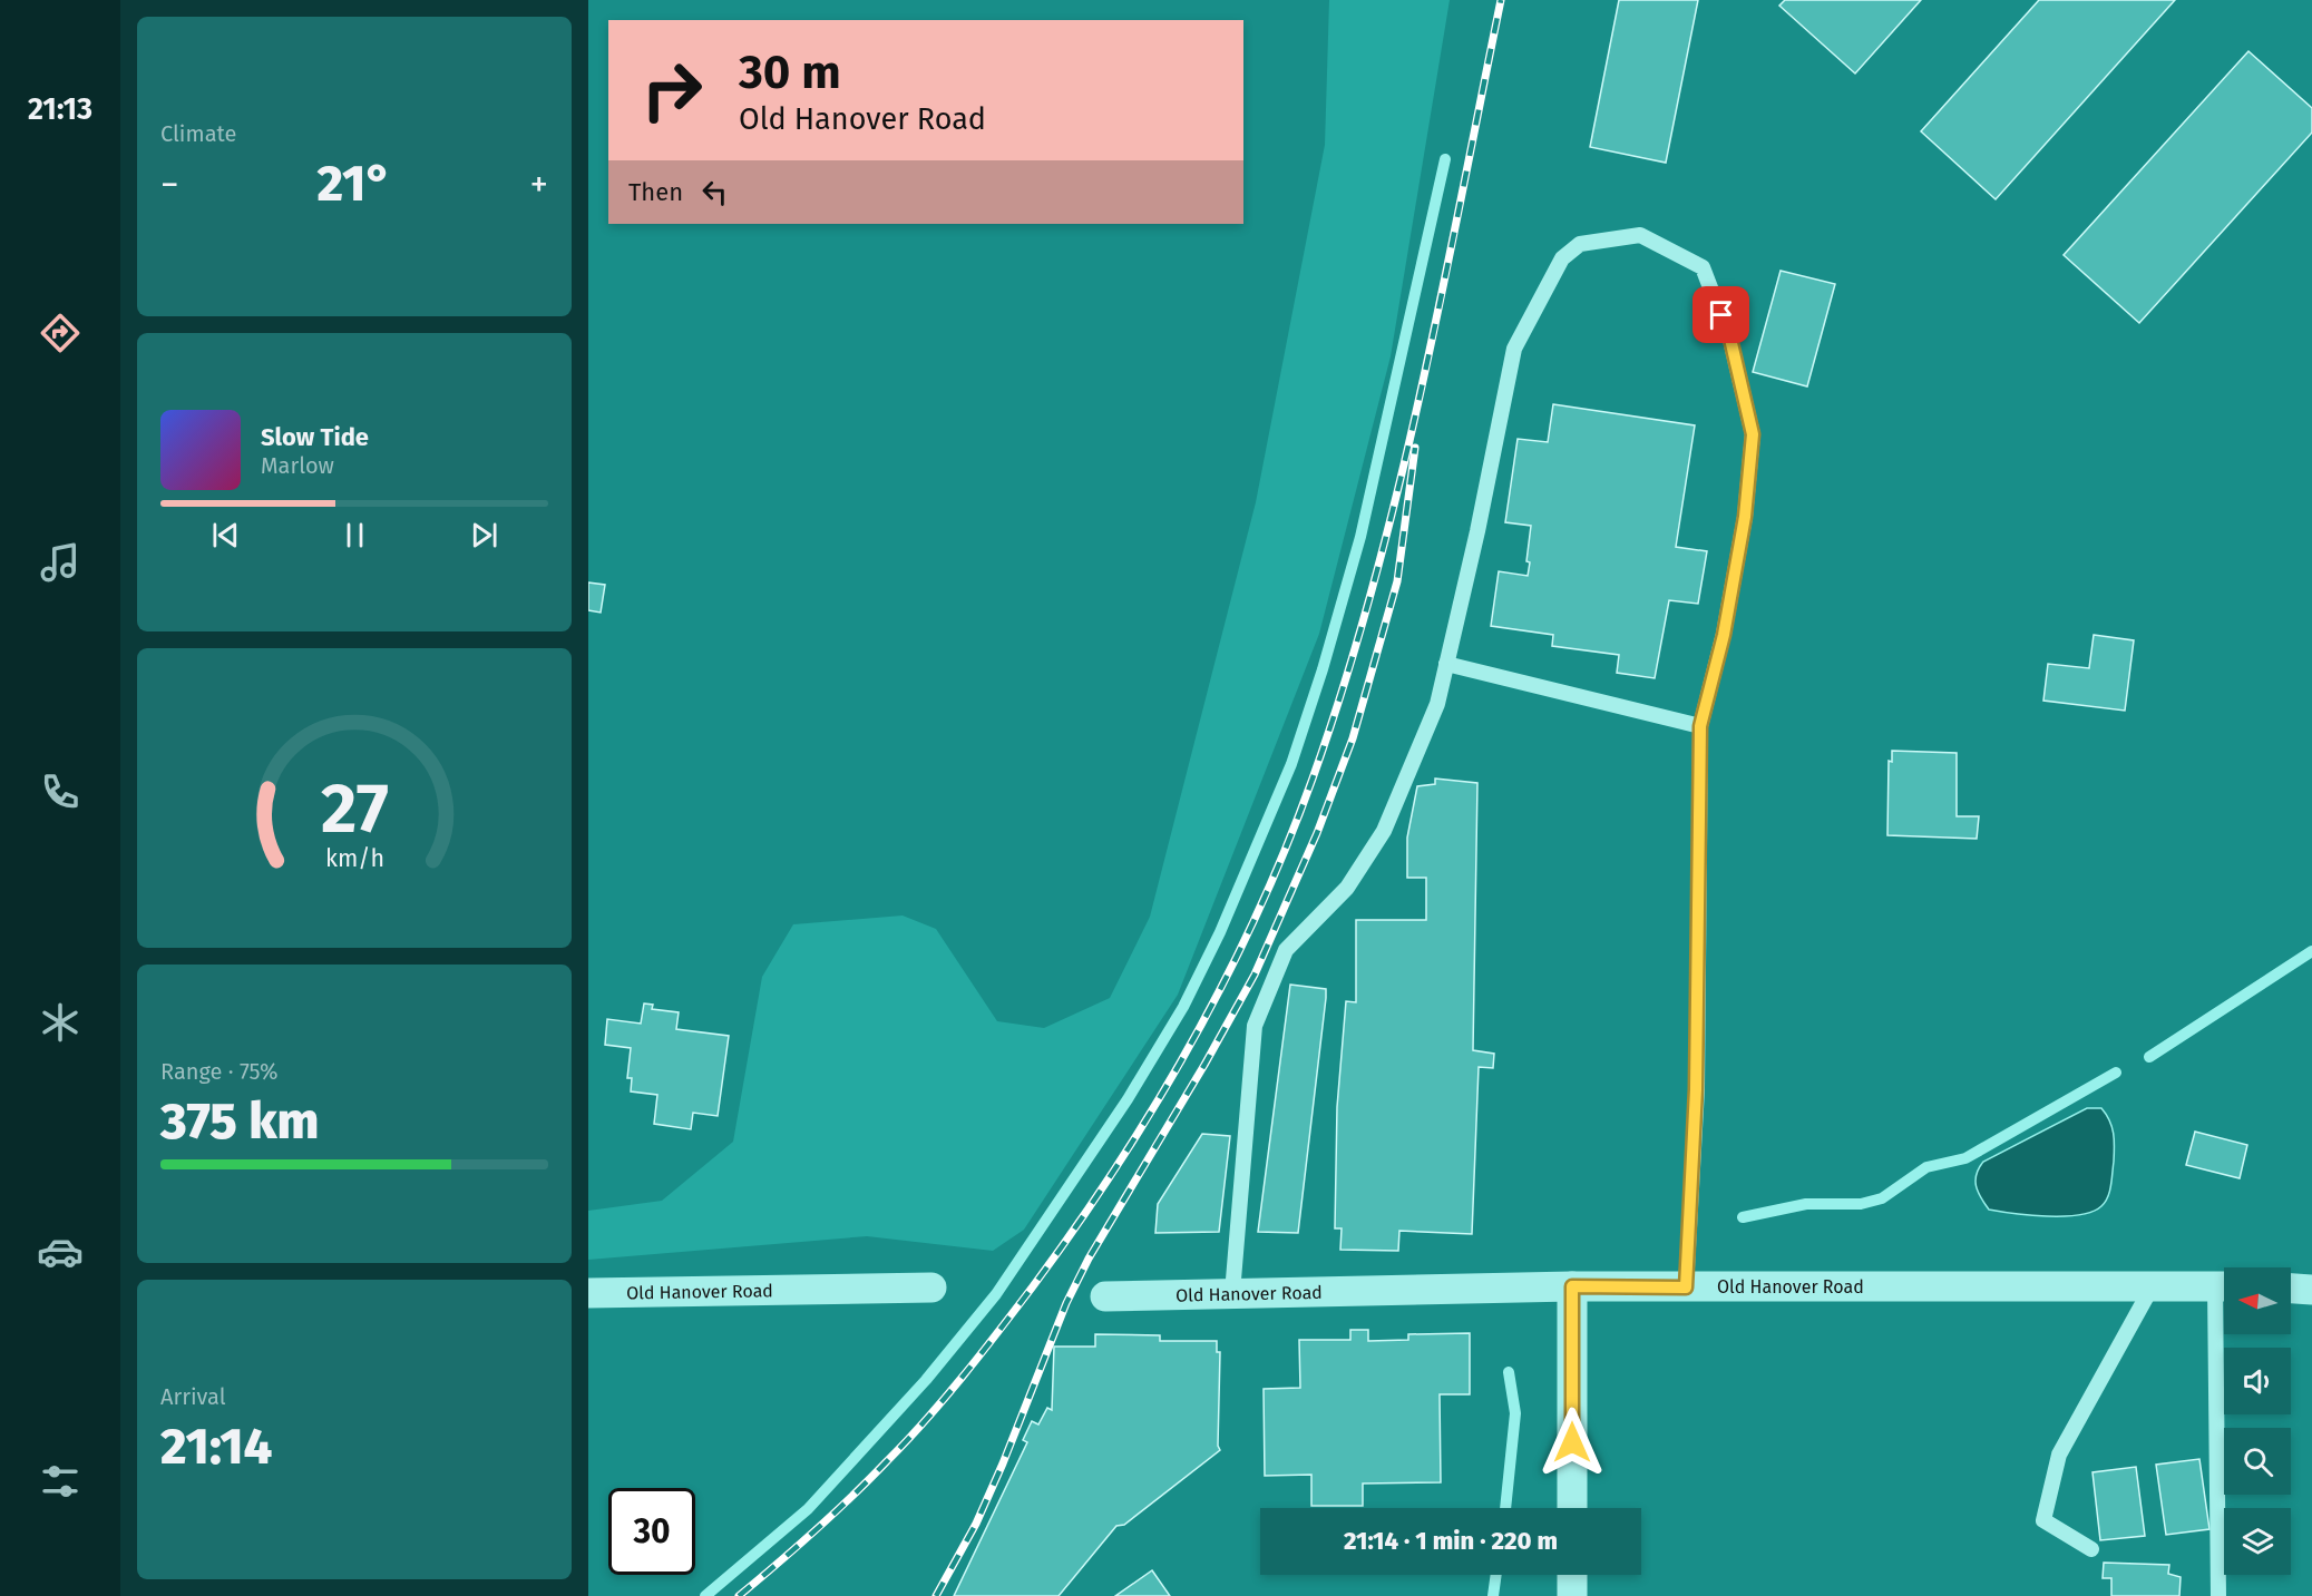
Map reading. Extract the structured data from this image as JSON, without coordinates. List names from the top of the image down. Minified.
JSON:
{"streets":{"street":["Old Hanover Road"]},"north":"left","page":{"tabs":"21:13","tile":["Climate",["Range · 75%","375 km"],["Arrival","21:14"]],"turn":["30 m","Old Hanover Road"],"heat":["−","21°","+"],"then":"Then","song":["Slow Tide","Marlow"],"limit":"30","trip":"21:14 · 1 min · 220 m","gauge":["27","km/h"]}}
